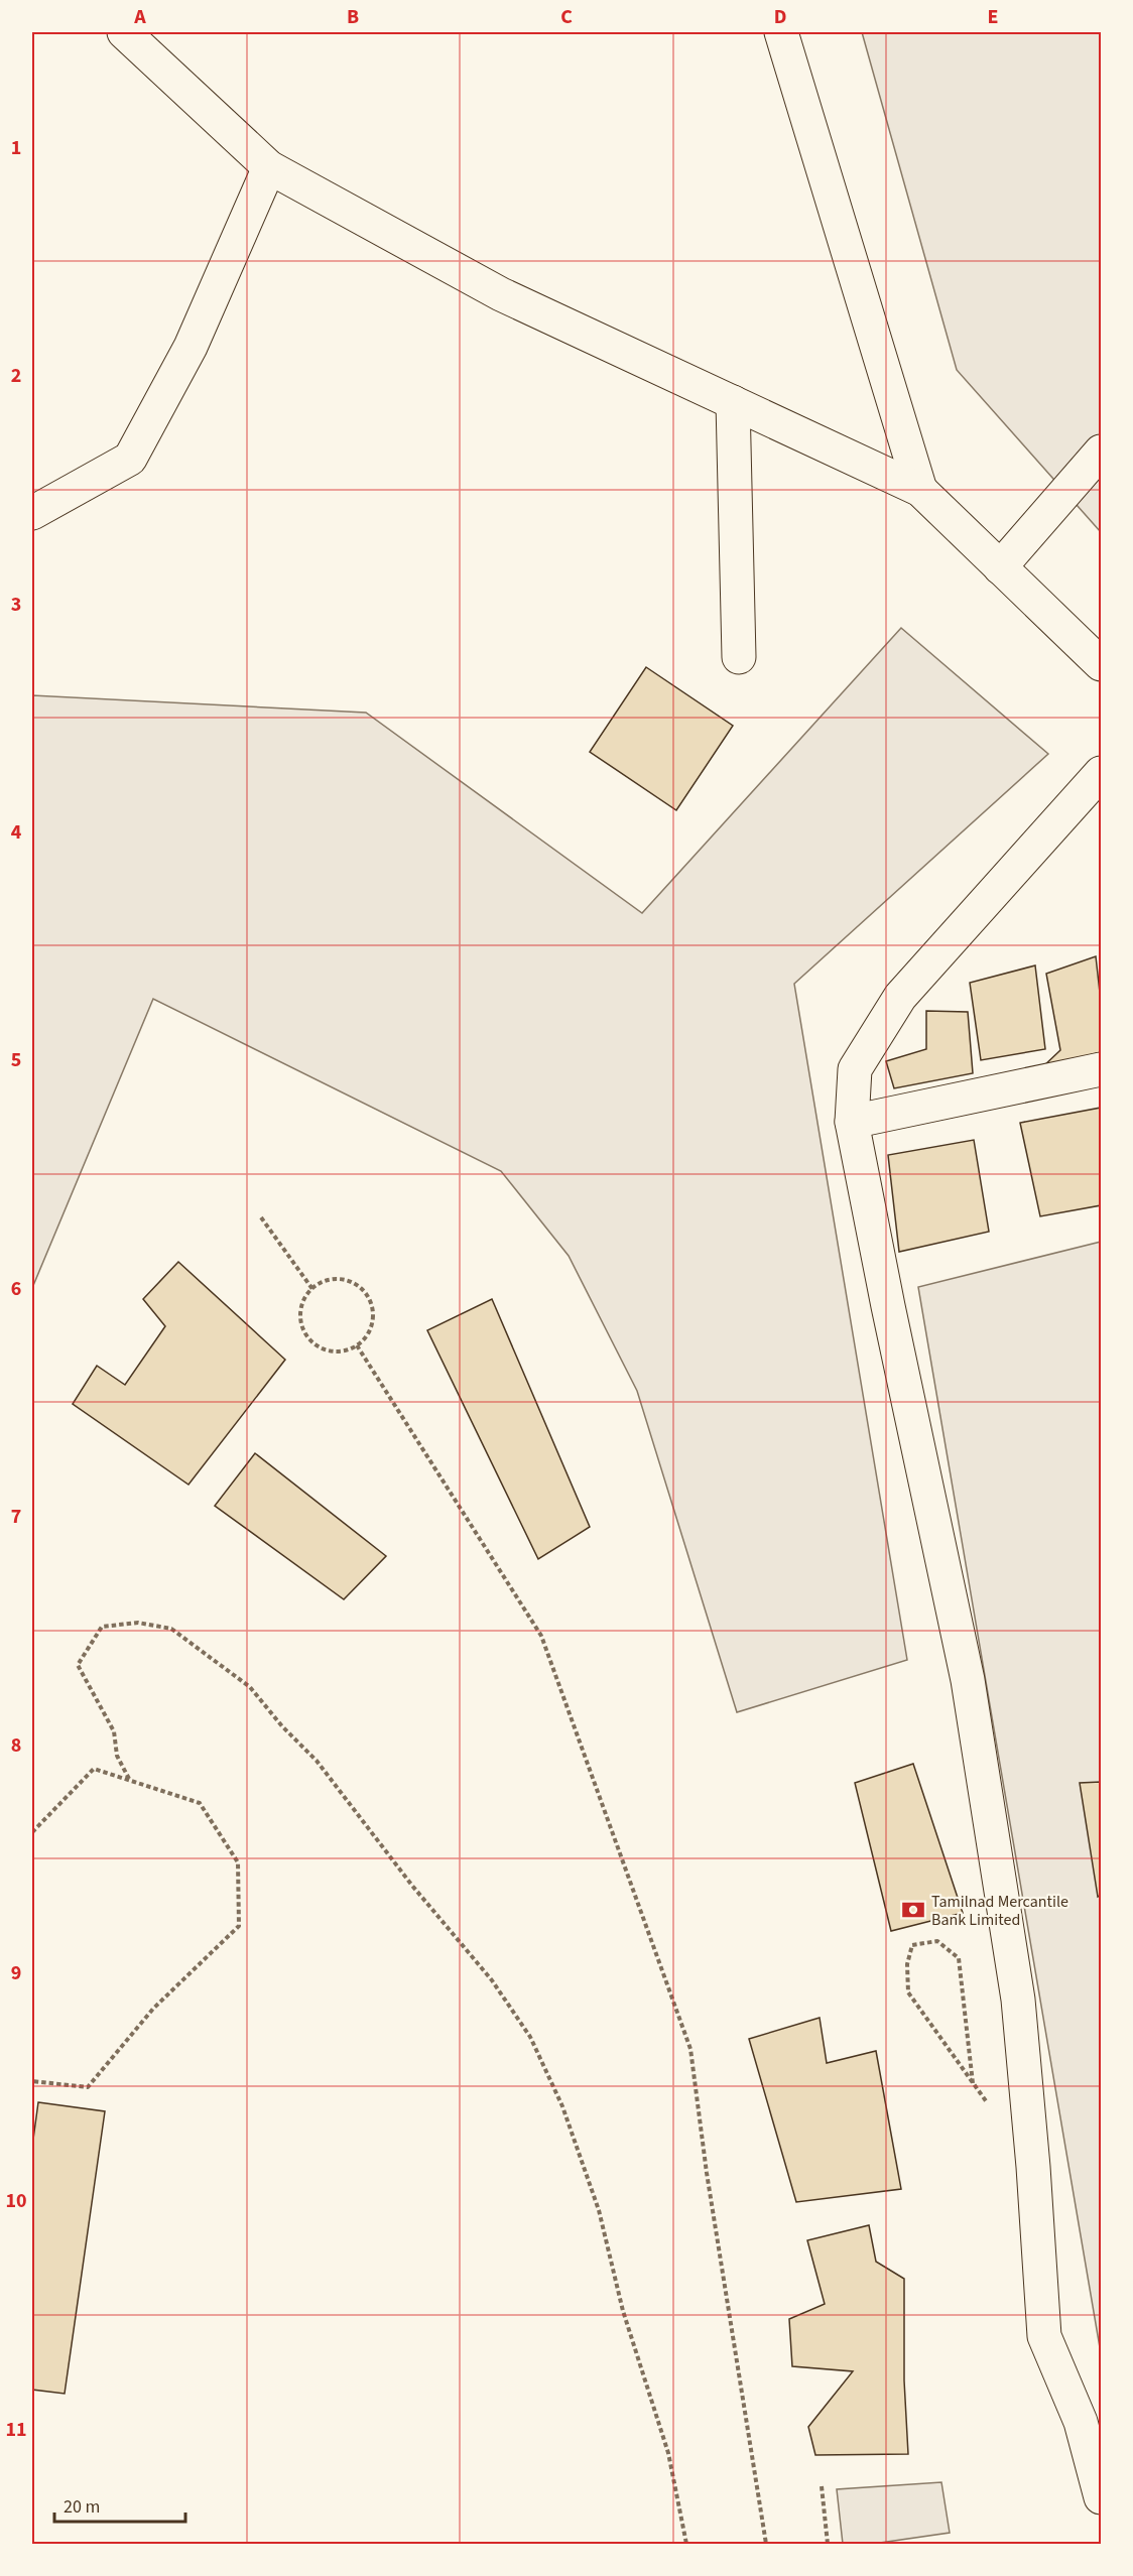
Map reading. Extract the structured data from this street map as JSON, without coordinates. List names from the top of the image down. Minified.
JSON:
{"places":{"bank":["Tamilnad Mercantile Bank Limited"]},"scale_bar":"20 m","grid":{"columns":["A","B","C","D","E"],"rows":["1","2","3","4","5","6","7","8","9","10","11"]}}
